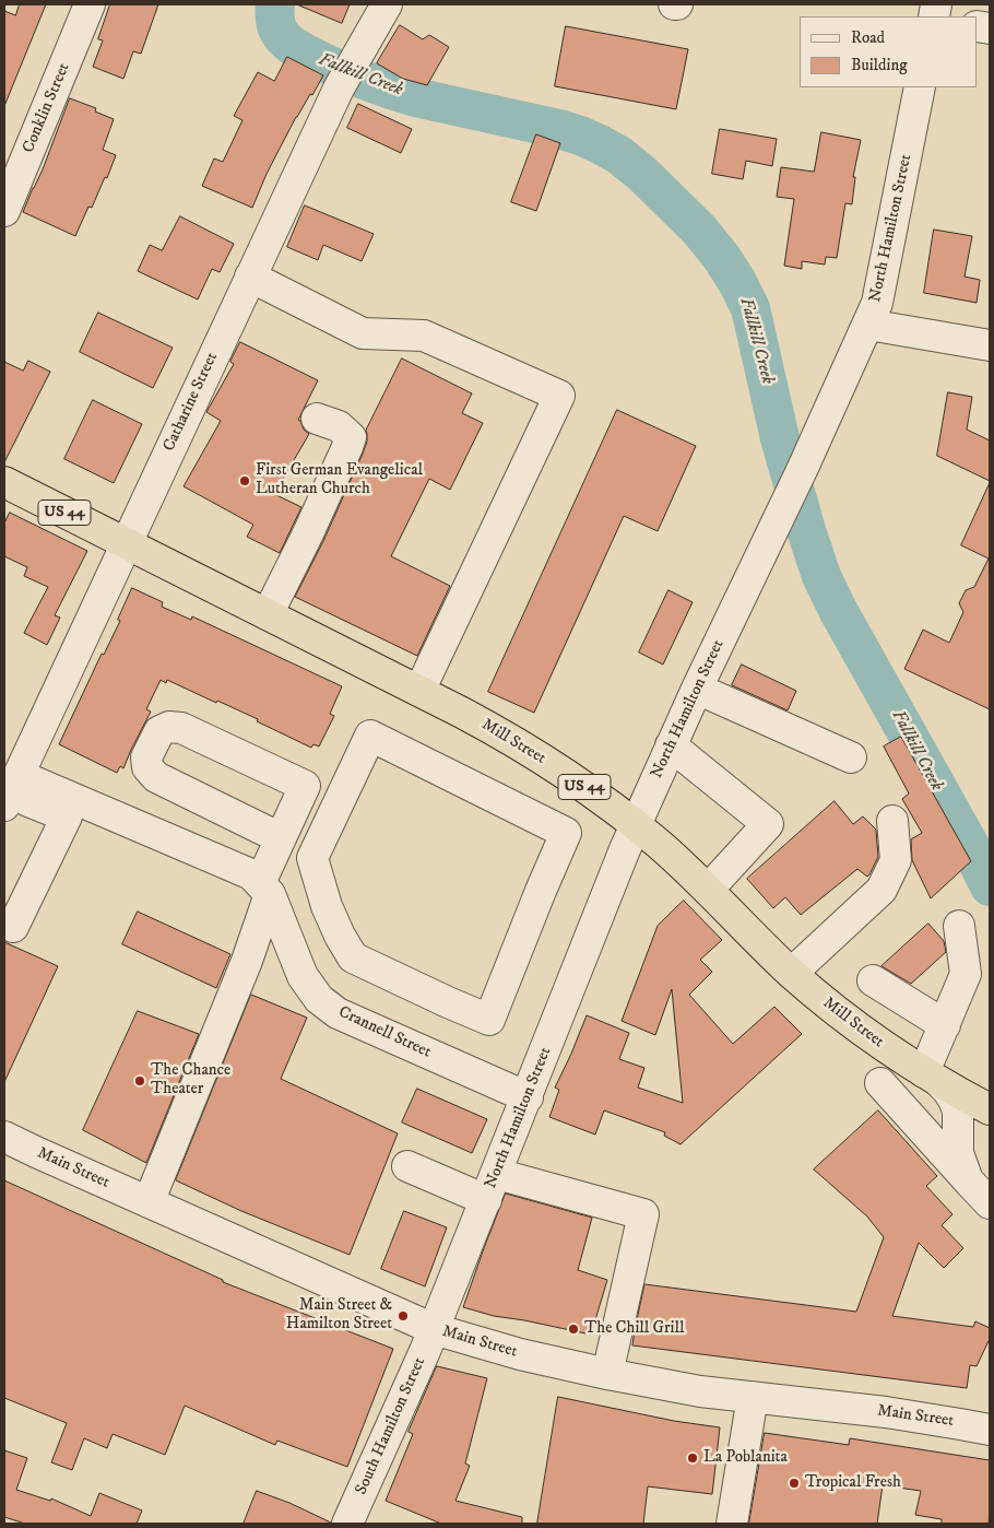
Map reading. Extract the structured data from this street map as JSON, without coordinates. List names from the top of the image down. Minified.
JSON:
{"streets":{"highway":["US 44","Mill Street"],"street":["Conklin Street","North Hamilton Street","Catharine Street","Crannell Street","Main Street","South Hamilton Street"]},"crossings":[["North Hamilton Street","Mill Street"],["North Hamilton Street","Crannell Street"],["North Hamilton Street","Main Street"],["North Hamilton Street","South Hamilton Street"],["Catharine Street","Mill Street"],["Main Street","South Hamilton Street"]],"water":["Fallkill Creek"],"places":["First German Evangelical Lutheran Church","The Chance Theater","Main Street & Hamilton Street","The Chill Grill","La Poblanita","Tropical Fresh"],"legend":["Road","Building"]}
